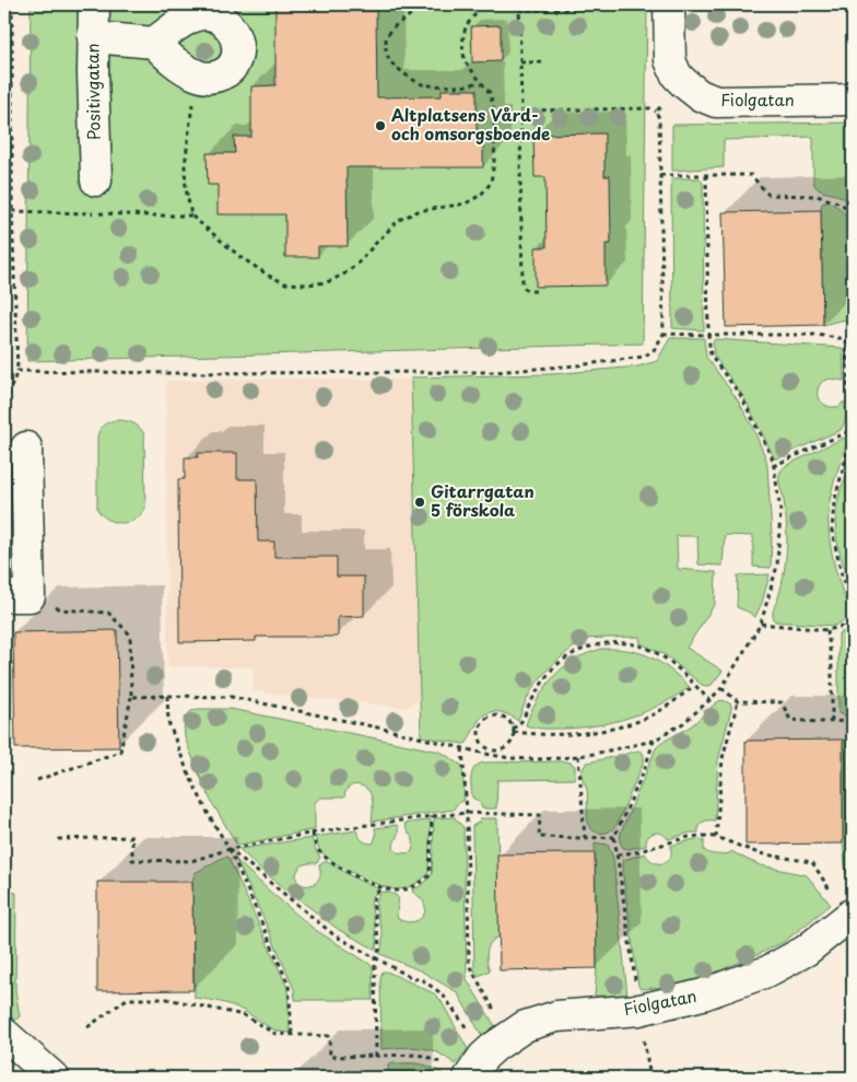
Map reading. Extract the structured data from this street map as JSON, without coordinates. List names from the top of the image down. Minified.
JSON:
{"streets":{"street":["Positivgatan","Fiolgatan"]},"places":["Altplatsens Vård- och omsorgsboende","Gitarrgatan 5 förskola"]}
